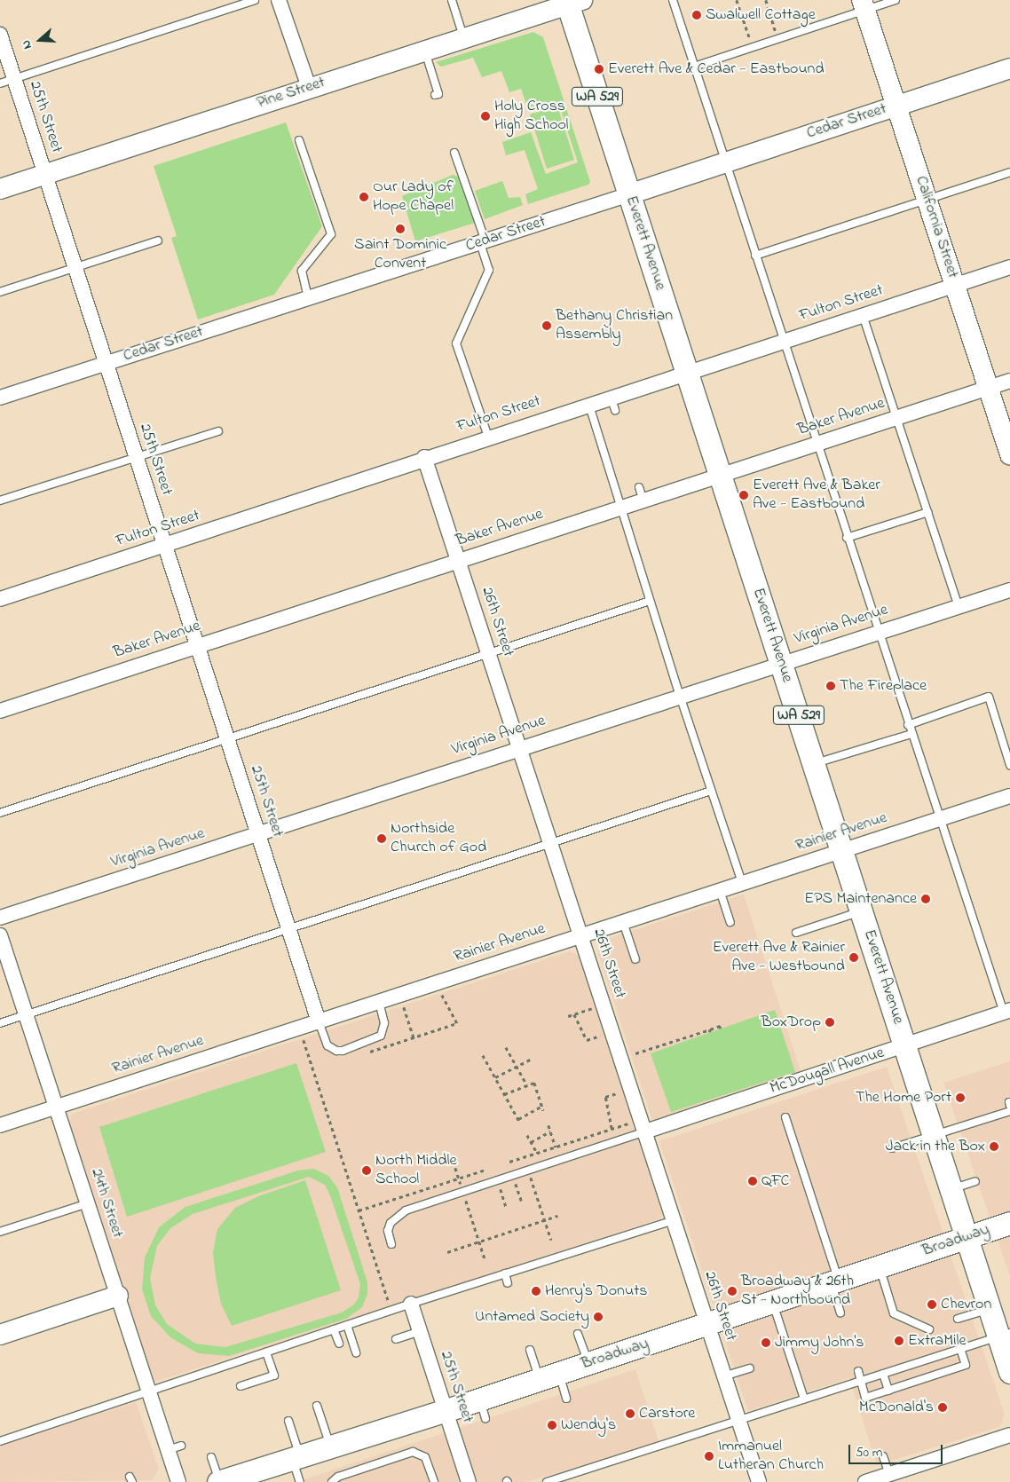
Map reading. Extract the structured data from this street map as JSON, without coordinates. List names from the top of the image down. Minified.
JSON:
{"streets":{"main road":["WA 529","Everett Avenue","Broadway"],"street":["Pine Street","25th Street","Cedar Street","California Street","Fulton Street","Baker Avenue","26th Street","Virginia Avenue","Rainier Avenue","McDougall Avenue","24th Street"]},"crossings":[["Pine Street","25th Street"],["Pine Street","Everett Avenue"],["25th Street","Cedar Street"],["25th Street","Fulton Street"],["25th Street","Baker Avenue"],["25th Street","Virginia Avenue"],["25th Street","Rainier Avenue"],["25th Street","Broadway"],["Cedar Street","California Street"],["Cedar Street","Everett Avenue"],["California Street","Fulton Street"],["California Street","Baker Avenue"],["Everett Avenue","Fulton Street"],["Everett Avenue","Baker Avenue"],["Everett Avenue","Virginia Avenue"],["Everett Avenue","Rainier Avenue"],["Everett Avenue","McDougall Avenue"],["Everett Avenue","Broadway"],["Fulton Street","26th Street"],["Baker Avenue","26th Street"],["26th Street","Virginia Avenue"],["26th Street","Rainier Avenue"],["26th Street","McDougall Avenue"],["26th Street","Broadway"],["Rainier Avenue","24th Street"]],"places":["Swalwell Cottage","Everett Ave & Cedar - Eastbound","Holy Cross High School","Our Lady of Hope Chapel","Saint Dominic Convent","Bethany Christian Assembly","Everett Ave & Baker Ave - Eastbound","The Fireplace","Northside Church of God","EPS Maintenance","Everett Ave & Rainier Ave - Westbound","BoxDrop","The Home Port","Jack in the Box","North Middle School","QFC","Henry's Donuts","Broadway & 26th St - Northbound","Chevron","Untamed Society","ExtraMile","Jimmy John's","McDonald's","Carstore","Wendy's","Immanuel Lutheran Church"],"scale_bar":"50 m","north":"left"}
